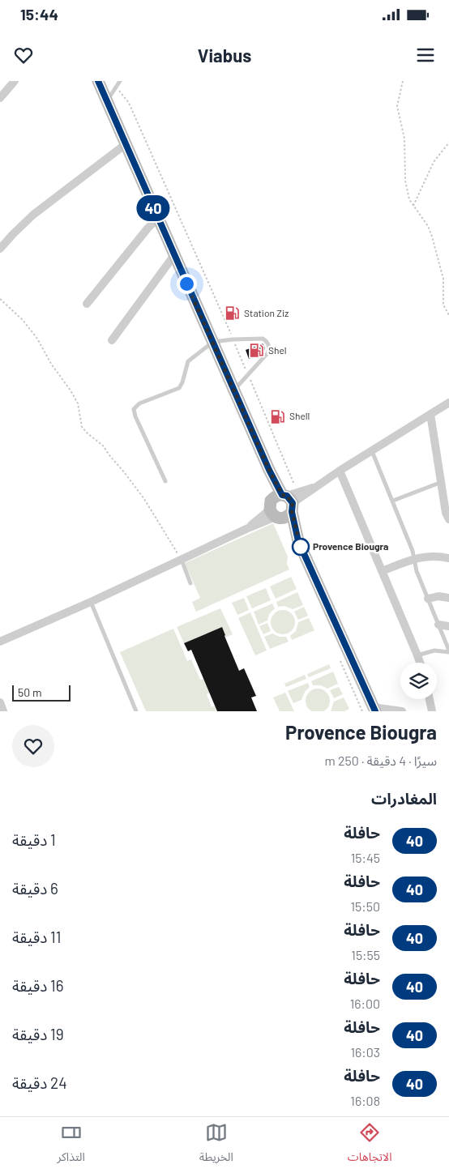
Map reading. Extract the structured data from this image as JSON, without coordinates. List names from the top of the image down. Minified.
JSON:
{"places":{"fuel station":["Station Ziz","Shel","Shell"],"other":["Provence Biougra"]},"lines":["bus line 40"],"scale_bar":"50 m","page":{"status":"15:44","header":"Viabus","on_map":"40","scale":"50 m","heading":[["Provence Biougra","سيرًا · 4 دقيقة · 250 m"],"المغادرات"],"list":[{"mark":"40","name":"حافلة","note":"15:45","value":"1 دقيقة"},{"mark":"40","name":"حافلة","note":"15:50","value":"6 دقيقة"},{"mark":"40","name":"حافلة","note":"15:55","value":"11 دقيقة"},{"mark":"40","name":"حافلة","note":"16:00","value":"16 دقيقة"},{"mark":"40","name":"حافلة","note":"16:03","value":"19 دقيقة"},{"mark":"40","name":"حافلة","note":"16:08","value":"24 دقيقة"}],"tabs":["الاتجاهات","الخريطة","التذاكر"]}}
